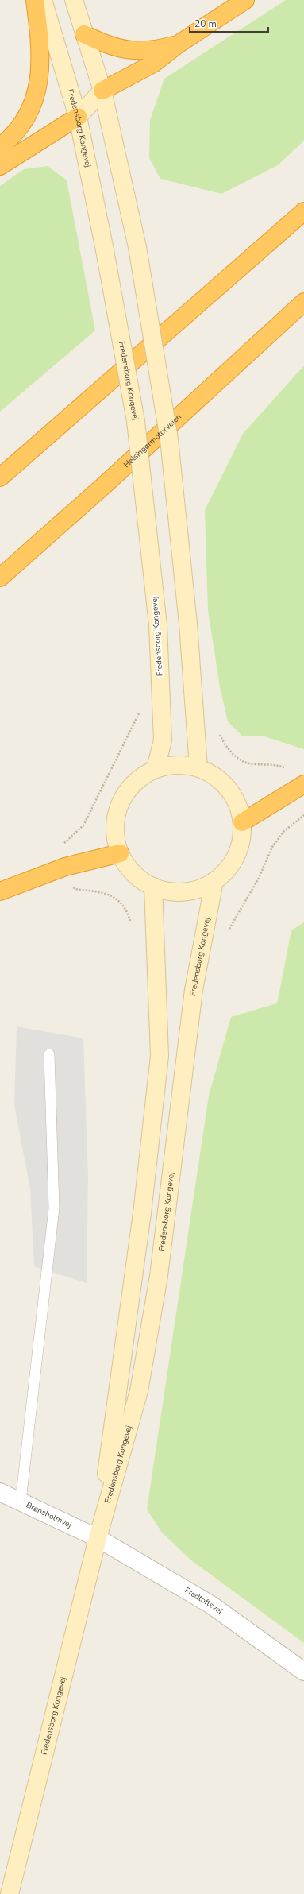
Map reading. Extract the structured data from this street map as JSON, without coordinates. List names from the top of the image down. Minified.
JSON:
{"streets":{"highway":["Helsingørmotorvejen"],"street":["Fredensborg Kongevej","Brønsholmvej","Fredtoftevej"]},"crossings":[["Fredensborg Kongevej","Brønsholmvej"],["Fredensborg Kongevej","Fredtoftevej"],["Brønsholmvej","Fredtoftevej"]],"scale_bar":"20 m"}
